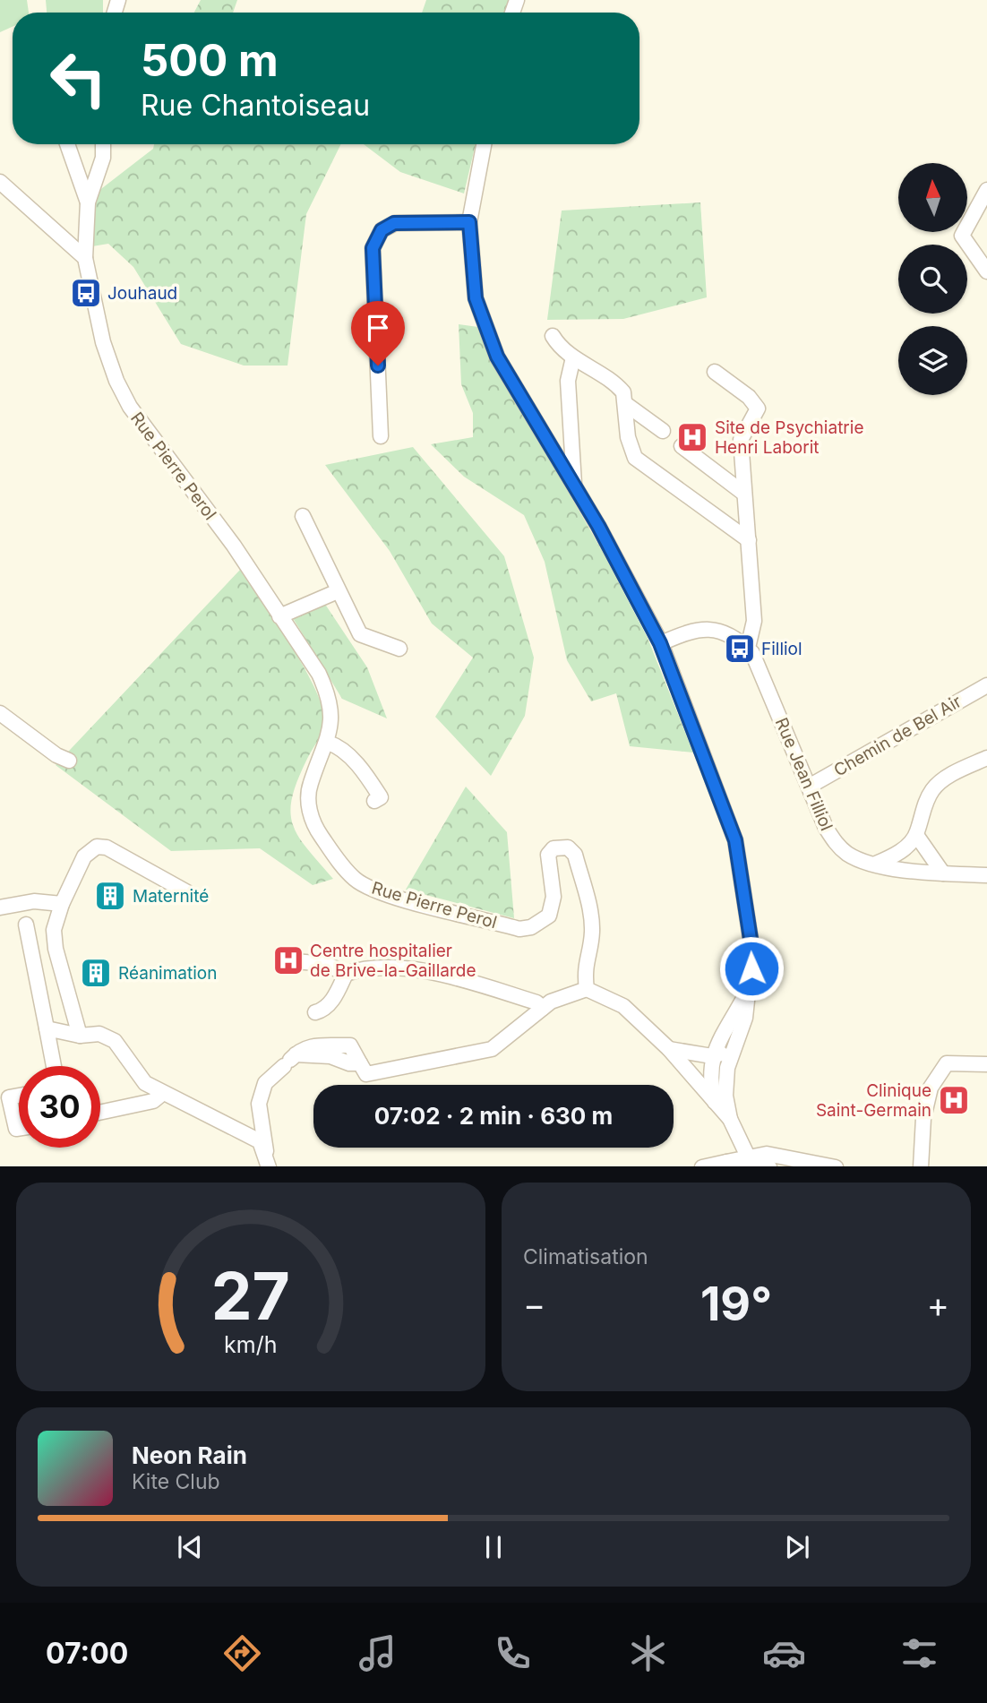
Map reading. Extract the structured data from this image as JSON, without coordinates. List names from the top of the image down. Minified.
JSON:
{"streets":{"street":["Rue Pierre Perol","Chemin de Bel Air","Rue Jean Filliol"]},"crossings":[["Chemin de Bel Air","Rue Jean Filliol"]],"places":{"bus stop":["Jouhaud","Filliol"],"hospital":["Site de Psychiatrie Henri Laborit","Centre hospitalier de Brive-la-Gaillarde","Clinique Saint-Germain"],"building":["Maternité","Réanimation"]},"north":"top","page":{"turn":["500 m","Rue Chantoiseau"],"limit":"30","trip":"07:02 · 2 min · 630 m","tile":"Climatisation","heat":["−","19°","+"],"song":["Neon Rain","Kite Club"],"tabs":"07:00","gauge":["27","km/h"]}}
